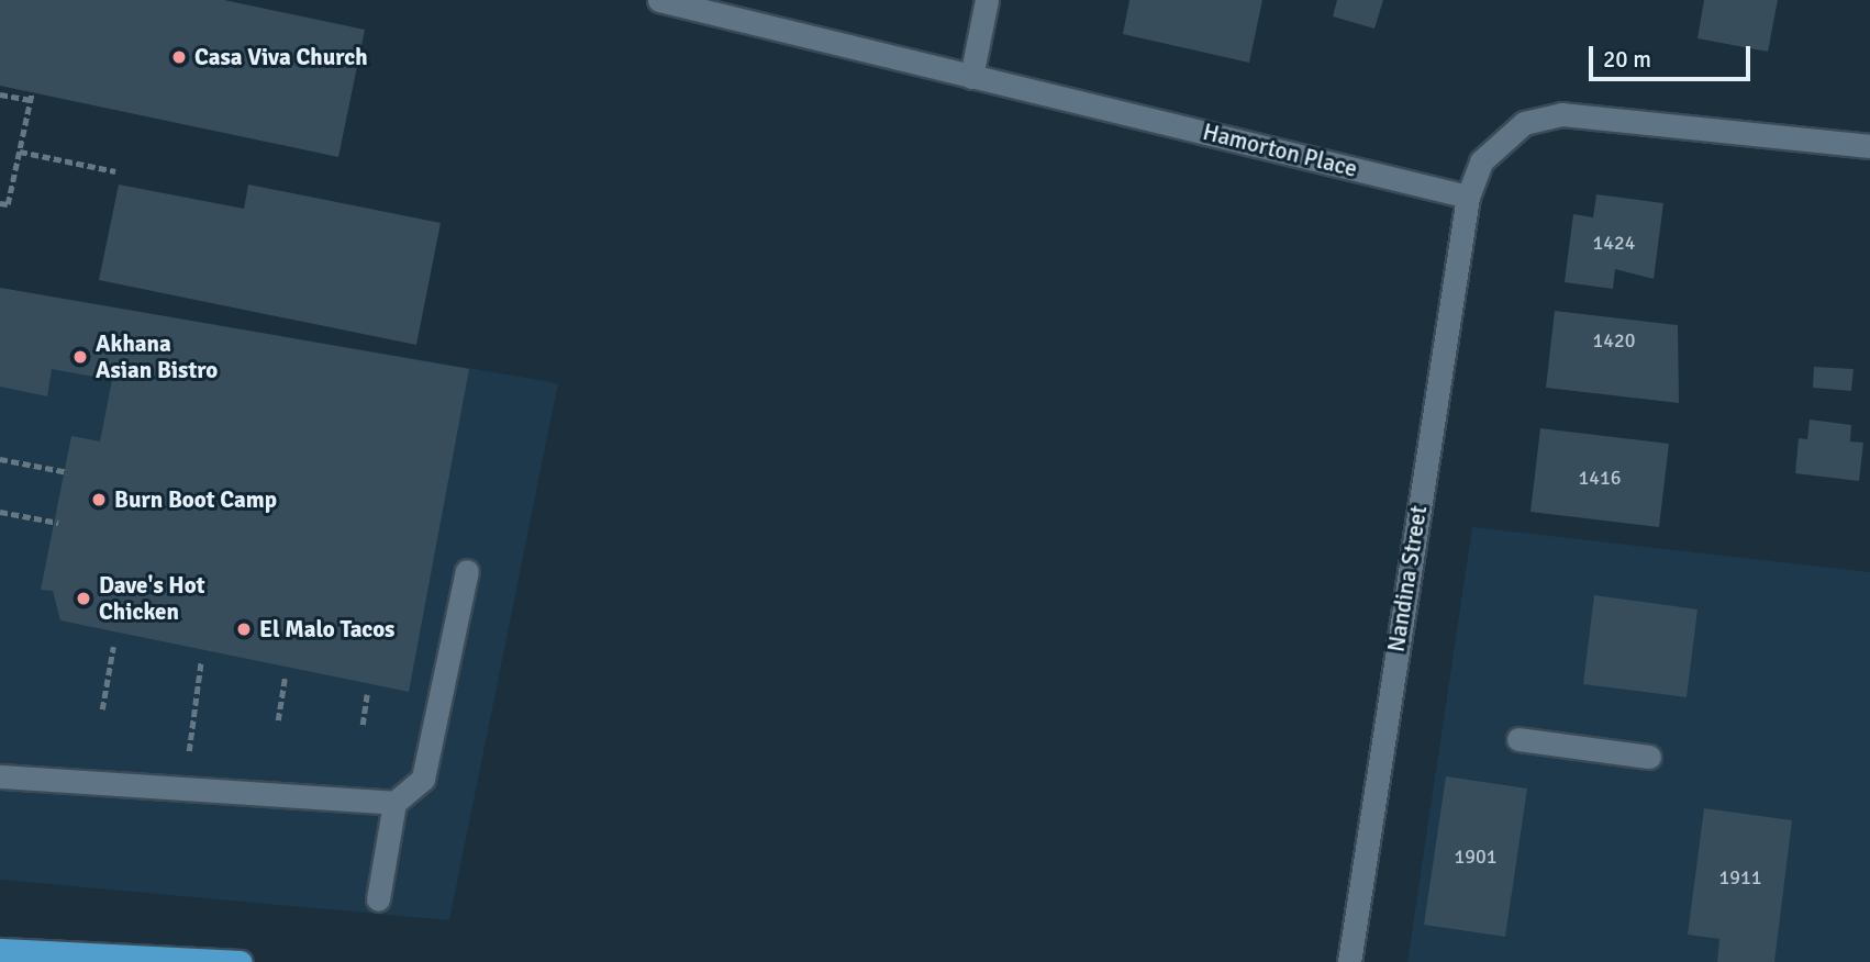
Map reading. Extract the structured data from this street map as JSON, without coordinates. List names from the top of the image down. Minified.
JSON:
{"streets":{"street":["Hamorton Place","Nandina Street"]},"crossings":[["Hamorton Place","Nandina Street"]],"places":["Casa Viva Church","Akhana Asian Bistro","Burn Boot Camp","Dave's Hot Chicken","El Malo Tacos"],"house_numbers":["1424","1420","1416","1901","1911"],"scale_bar":"20 m"}
